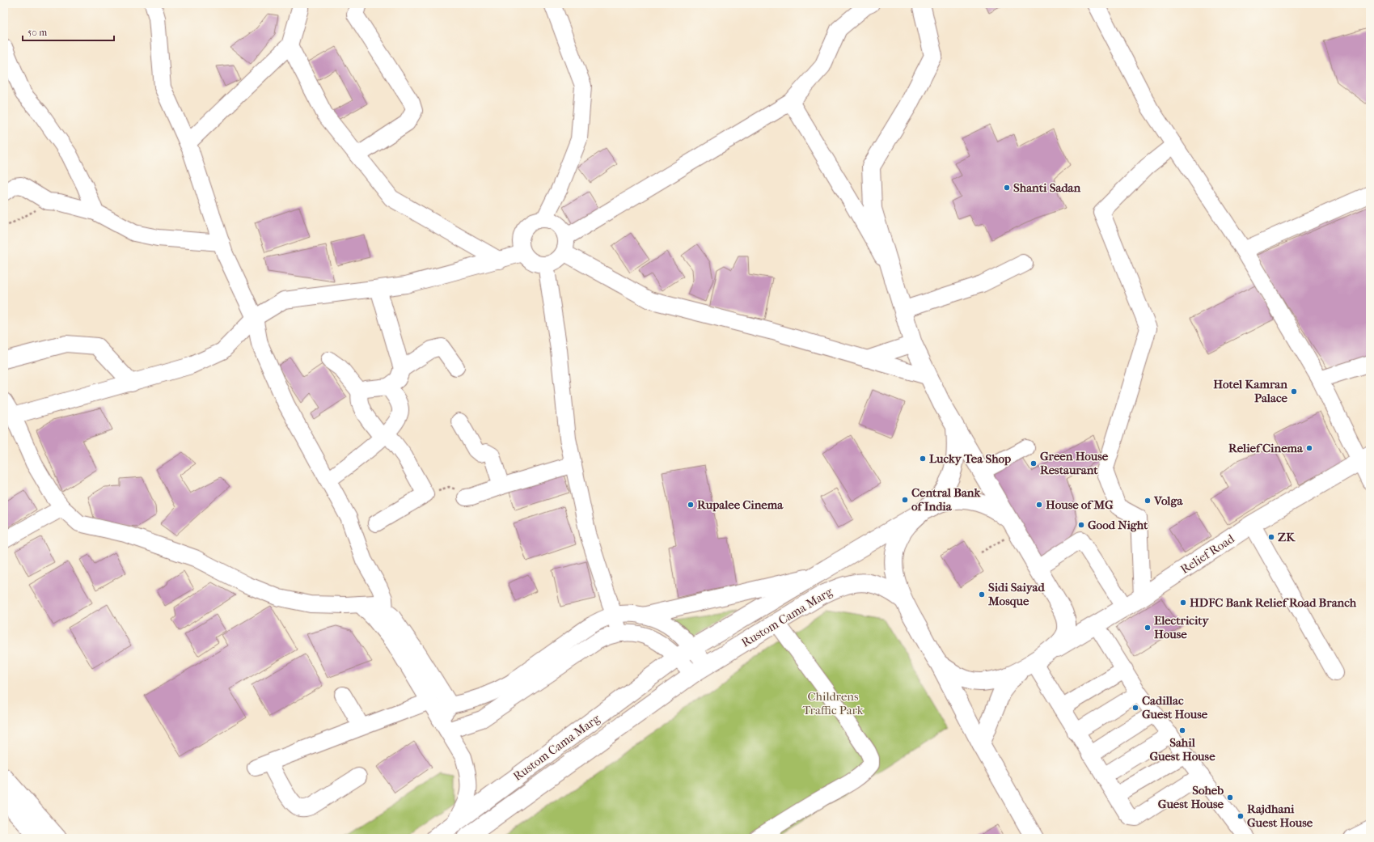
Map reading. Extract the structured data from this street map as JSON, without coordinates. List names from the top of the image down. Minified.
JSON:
{"streets":{"main road":["Relief Road","Rustom Cama Marg"]},"parks":["Childrens Traffic Park"],"places":["Shanti Sadan","Hotel Kamran Palace","Relief Cinema","Lucky Tea Shop","Green House Restaurant","Central Bank of India","Volga","Rupalee Cinema","House of MG","Good Night","ZK","Sidi Saiyad Mosque","HDFC Bank Relief Road Branch","Electricity House","Cadillac Guest House","Sahil Guest House","Soheb Guest House","Rajdhani Guest House"],"scale_bar":"50 m"}
